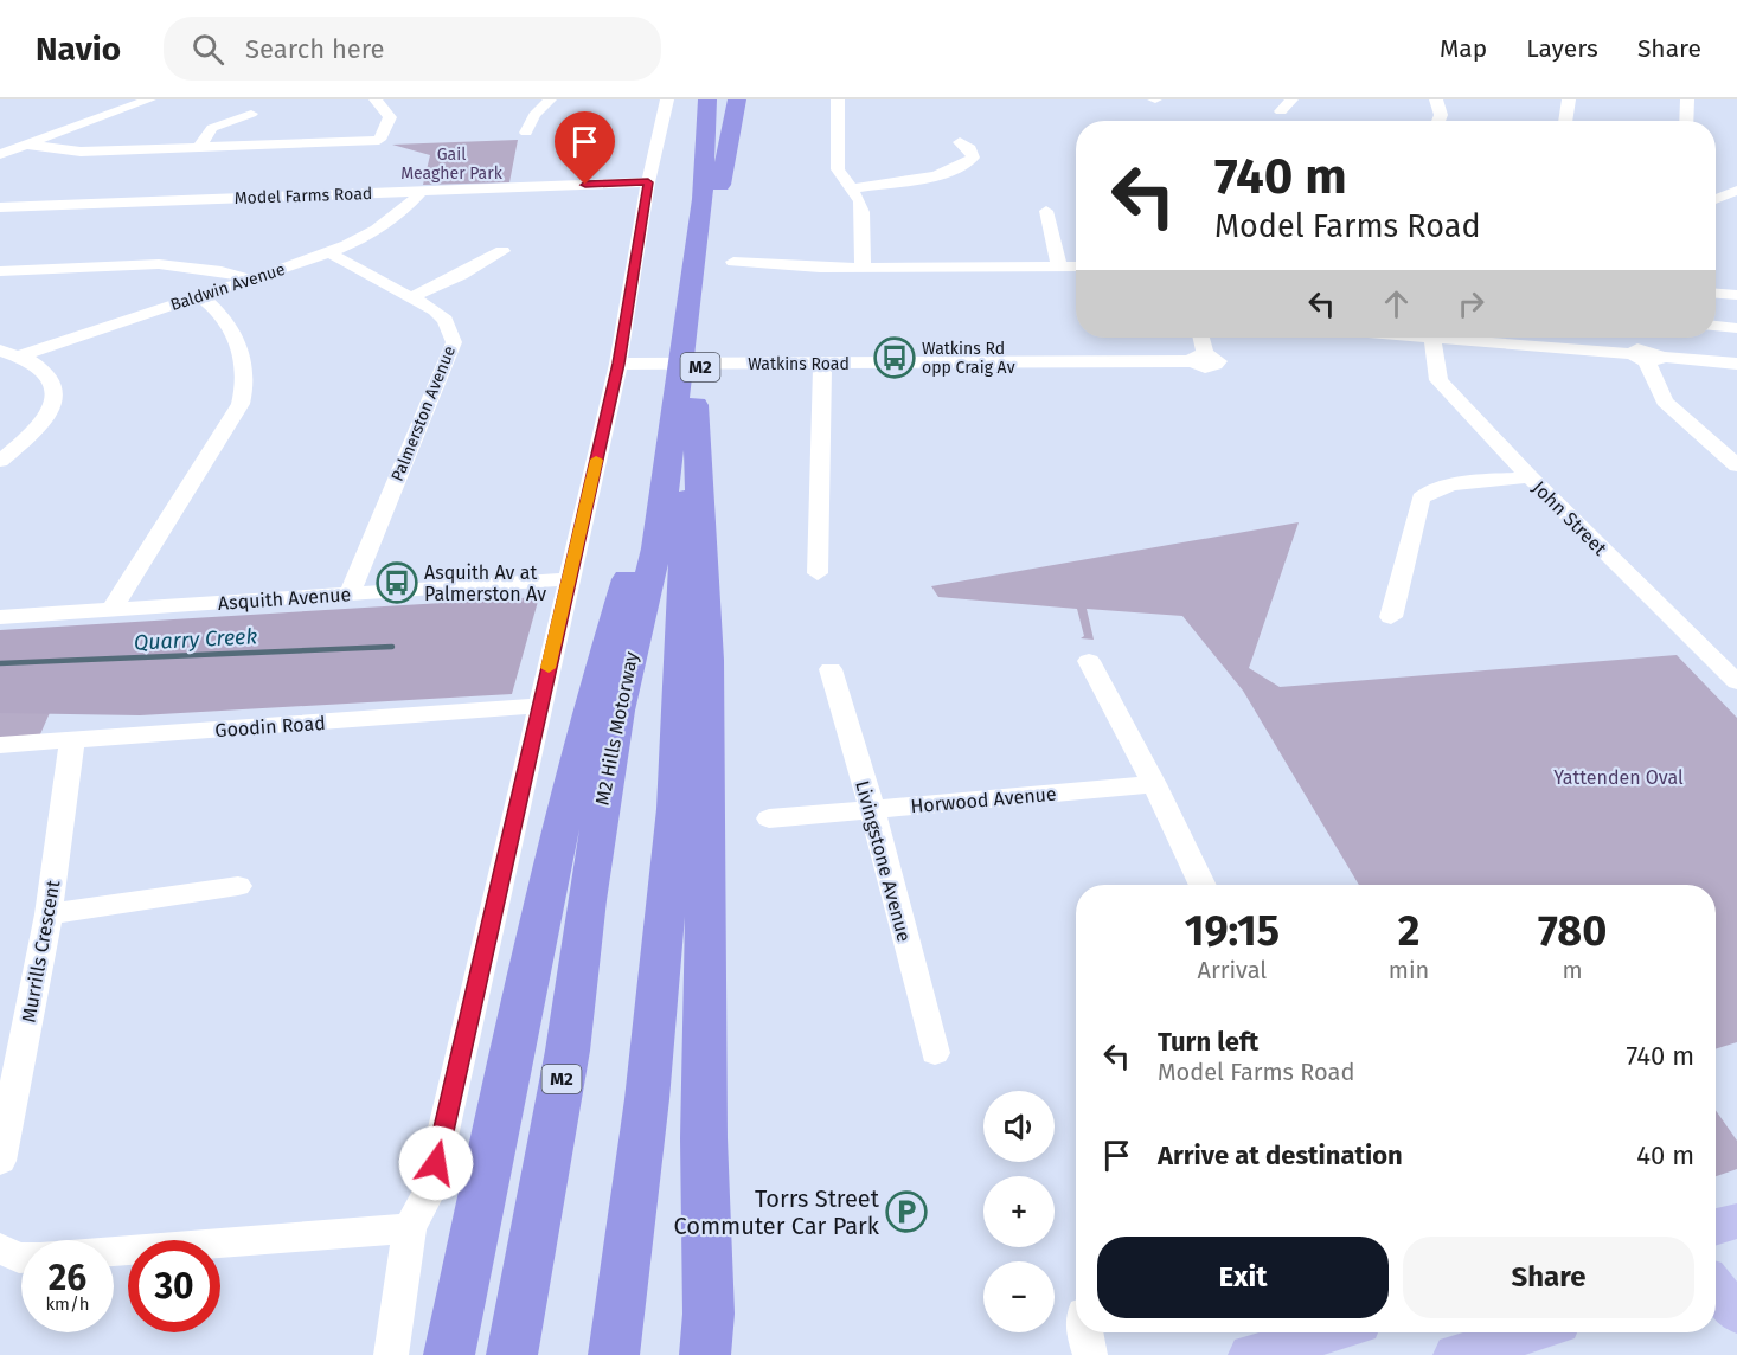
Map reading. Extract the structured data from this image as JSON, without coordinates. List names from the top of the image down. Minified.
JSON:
{"streets":{"highway":["M2","M2 Hills Motorway"],"street":["Model Farms Road","Baldwin Avenue","Watkins Road","Palmerston Avenue","John Street","Asquith Avenue","Goodin Road","Horwood Avenue","Livingstone Avenue","Murrills Crescent"]},"crossings":[["Model Farms Road","Baldwin Avenue"],["Baldwin Avenue","Palmerston Avenue"],["Watkins Road","M2 Hills Motorway"],["Palmerston Avenue","Asquith Avenue"],["Goodin Road","Murrills Crescent"],["Horwood Avenue","Livingstone Avenue"]],"water":["Quarry Creek"],"parks":["Gail Meagher Park","Yattenden Oval"],"places":{"bus stop":["Watkins Rd opp Craig Av","Asquith Av at Palmerston Av"],"parking":["Torrs Street Commuter Car Park"]},"page":{"header":"Navio","search":"Search here","nav":["Map","Layers","Share"],"turn":["740 m","Model Farms Road"],"eta":["19:15","Arrival","2","min","780","m"],"list":[{"name":"Turn left","note":"Model Farms Road","value":"740 m"},{"name":"Arrive at destination","value":"40 m"}],"map_buttons":["+","−"],"buttons":["Exit","Share"],"speed":"26 km/h","limit":"30"}}
